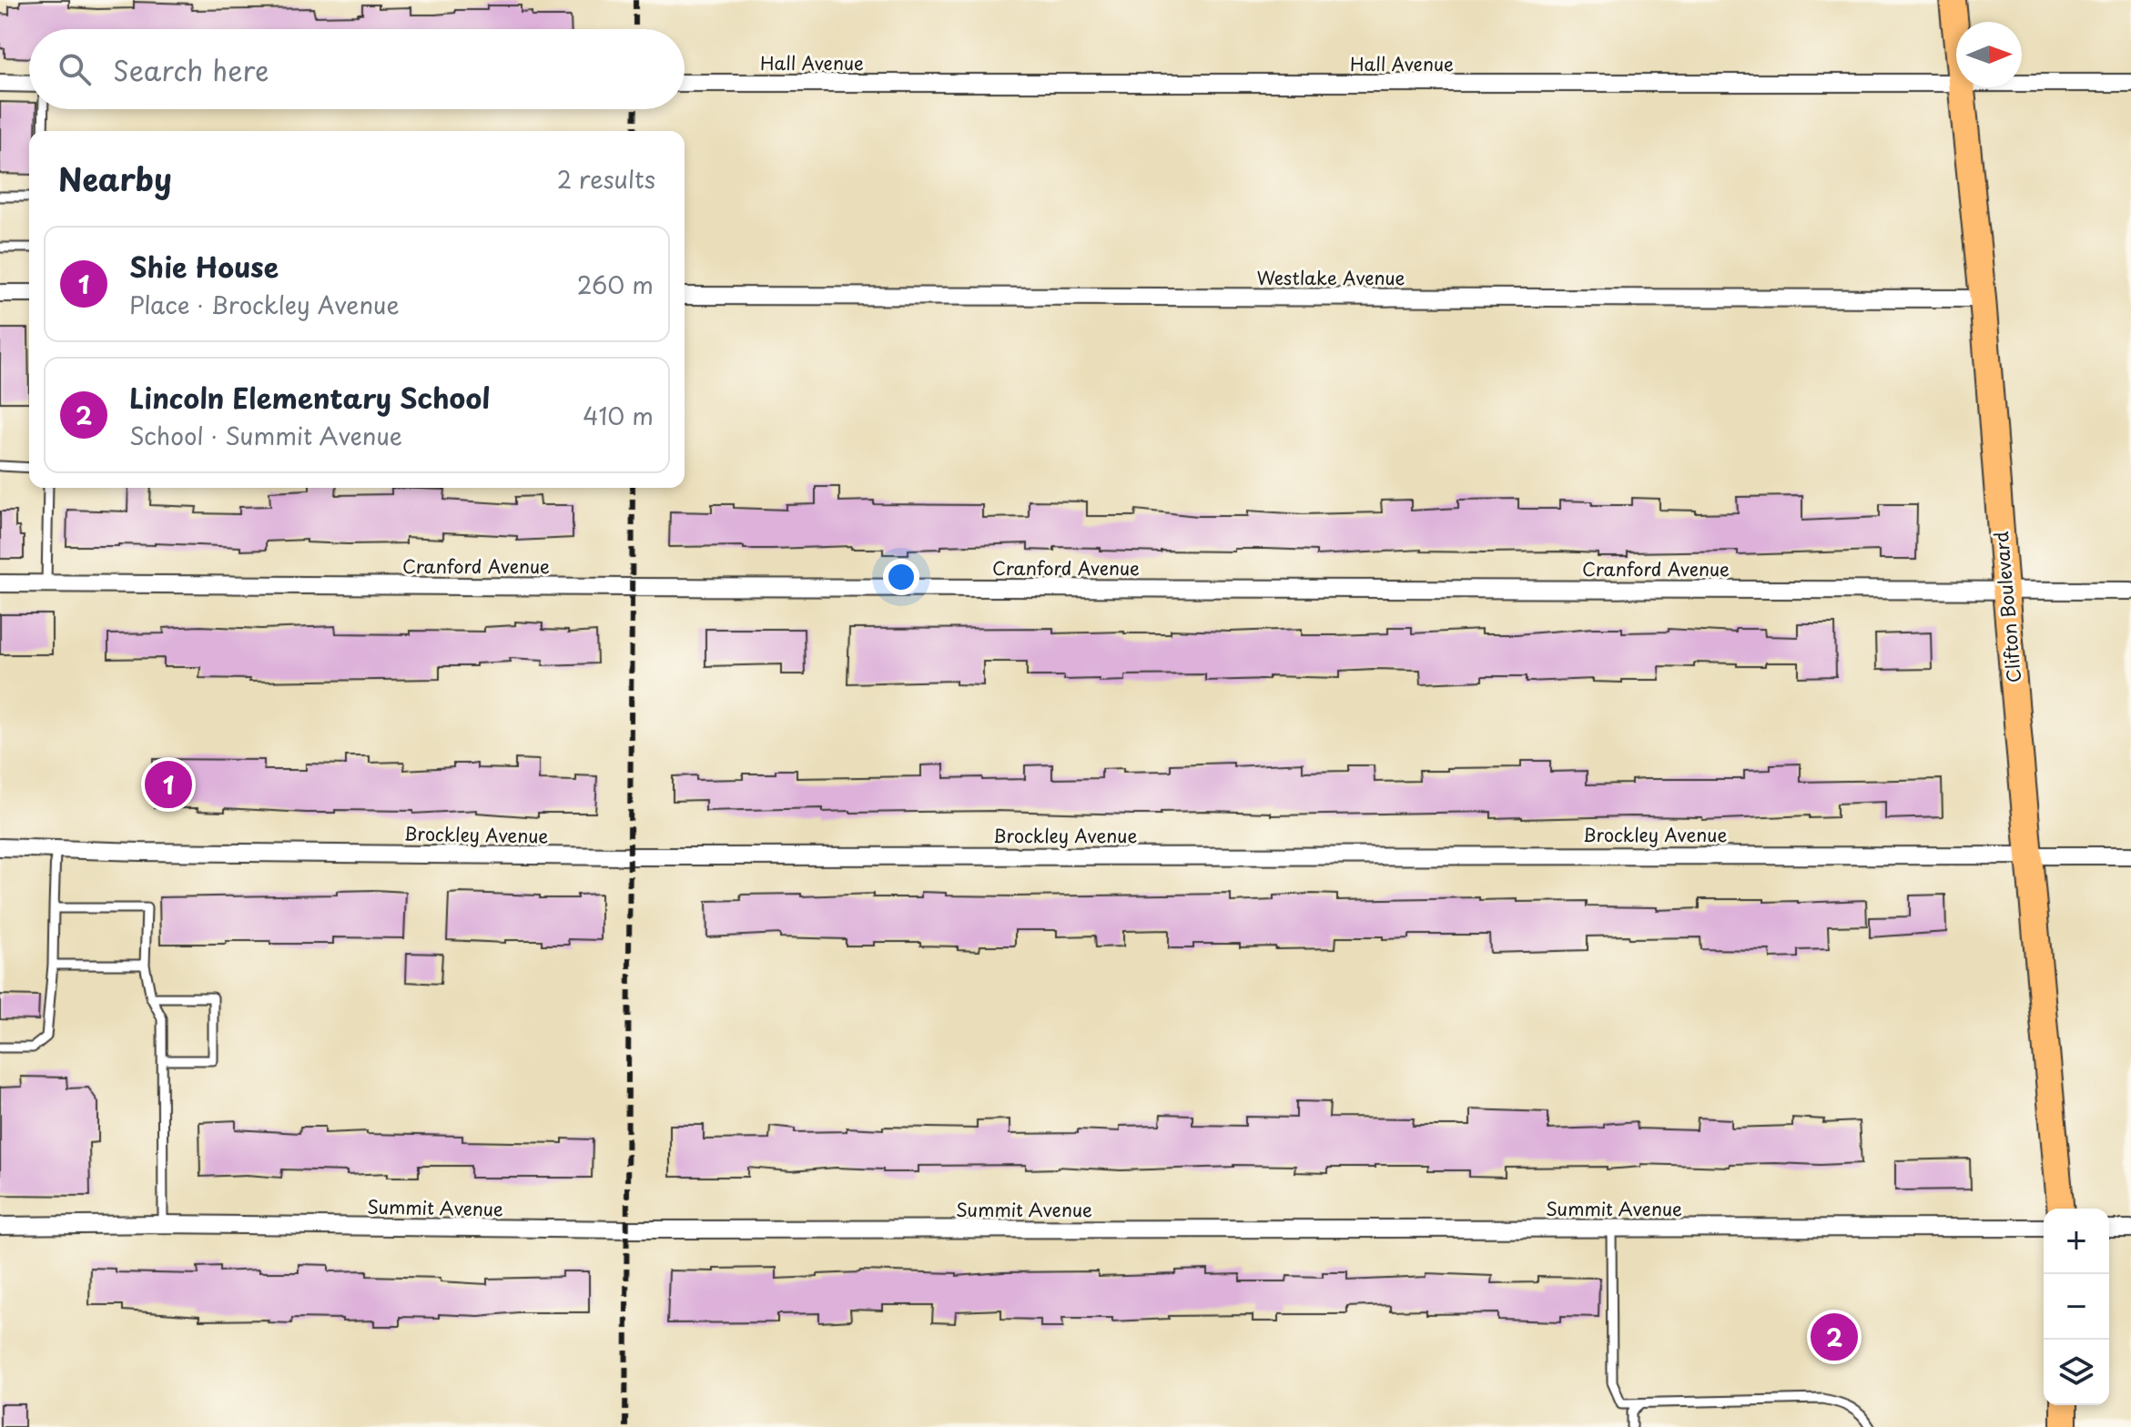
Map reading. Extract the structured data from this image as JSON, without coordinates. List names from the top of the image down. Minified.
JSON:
{"streets":{"main road":["Clifton Boulevard"],"street":["Hall Avenue","Westlake Avenue","Cranford Avenue","Brockley Avenue","Summit Avenue"]},"crossings":[["Westlake Avenue","Clifton Boulevard"],["Cranford Avenue","Clifton Boulevard"],["Clifton Boulevard","Brockley Avenue"]],"north":"right","page":{"search":"Search here","heading":["Nearby","2 results"],"list":[{"mark":"1","name":"Shie House","note":"Place · Brockley Avenue","value":"260 m"},{"mark":"2","name":"Lincoln Elementary School","note":"School · Summit Avenue","value":"410 m"}],"pins":["1","2"],"map_buttons":["+","−"]}}
